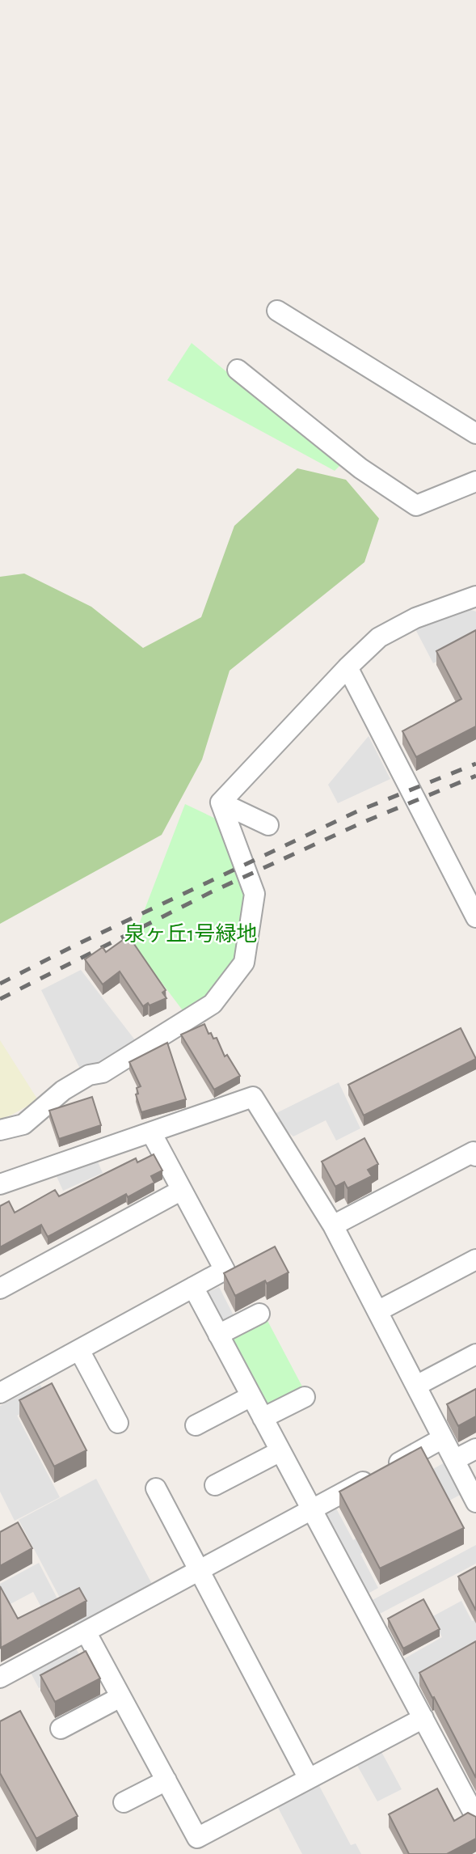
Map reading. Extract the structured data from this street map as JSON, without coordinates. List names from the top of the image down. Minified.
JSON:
{"parks":["泉ヶ丘1号緑地"]}
